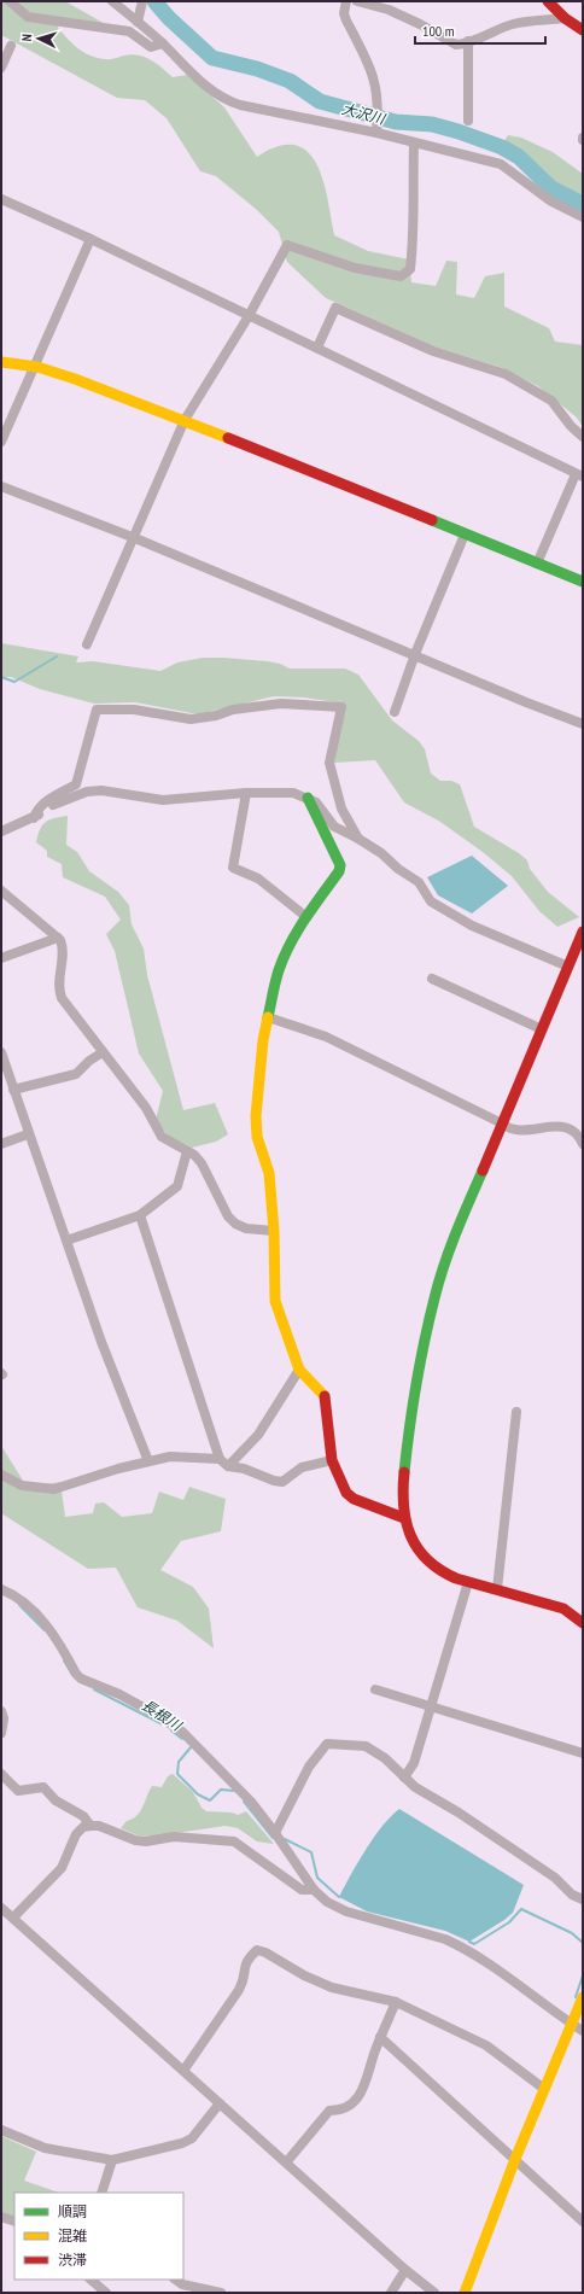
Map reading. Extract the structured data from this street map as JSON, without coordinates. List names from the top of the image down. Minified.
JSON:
{"water":["大沢川","長根川"],"legend":["順調","混雑","渋滞"],"scale_bar":"100 m","north":"left"}
